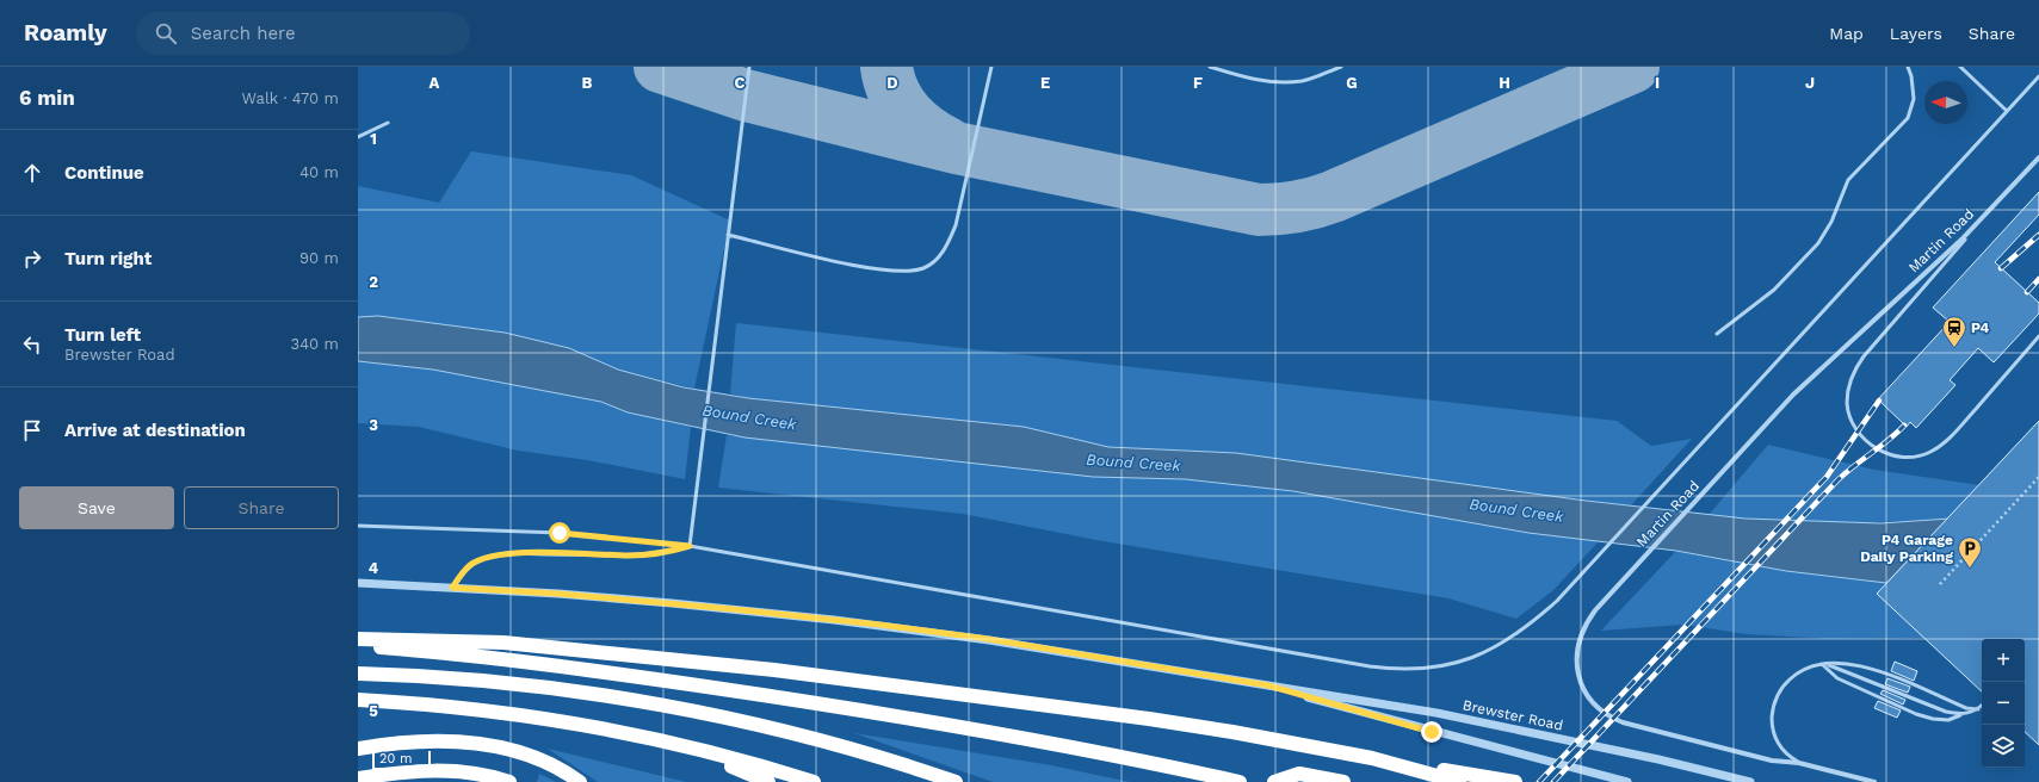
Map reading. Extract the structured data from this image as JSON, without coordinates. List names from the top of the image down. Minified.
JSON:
{"streets":{"street":["Martin Road","Brewster Road"]},"water":["Bound Creek"],"places":{"station":["P4"],"parking":["P4 Garage Daily Parking"]},"scale_bar":"20 m","north":"left","page":{"header":"Roamly","search":"Search here","nav":["Map","Layers","Share"],"heading":["6 min","Walk · 470 m"],"list":[["Continue","40 m"],["Turn right","90 m"],["Turn left","Brewster Road","340 m"],"Arrive at destination"],"buttons":["Save","Share"],"map_buttons":["+","−"],"scale":"20 m"},"grid":{"columns":["A","B","C","D","E","F","G","H","I","J"],"rows":["1","2","3","4","5"]}}
